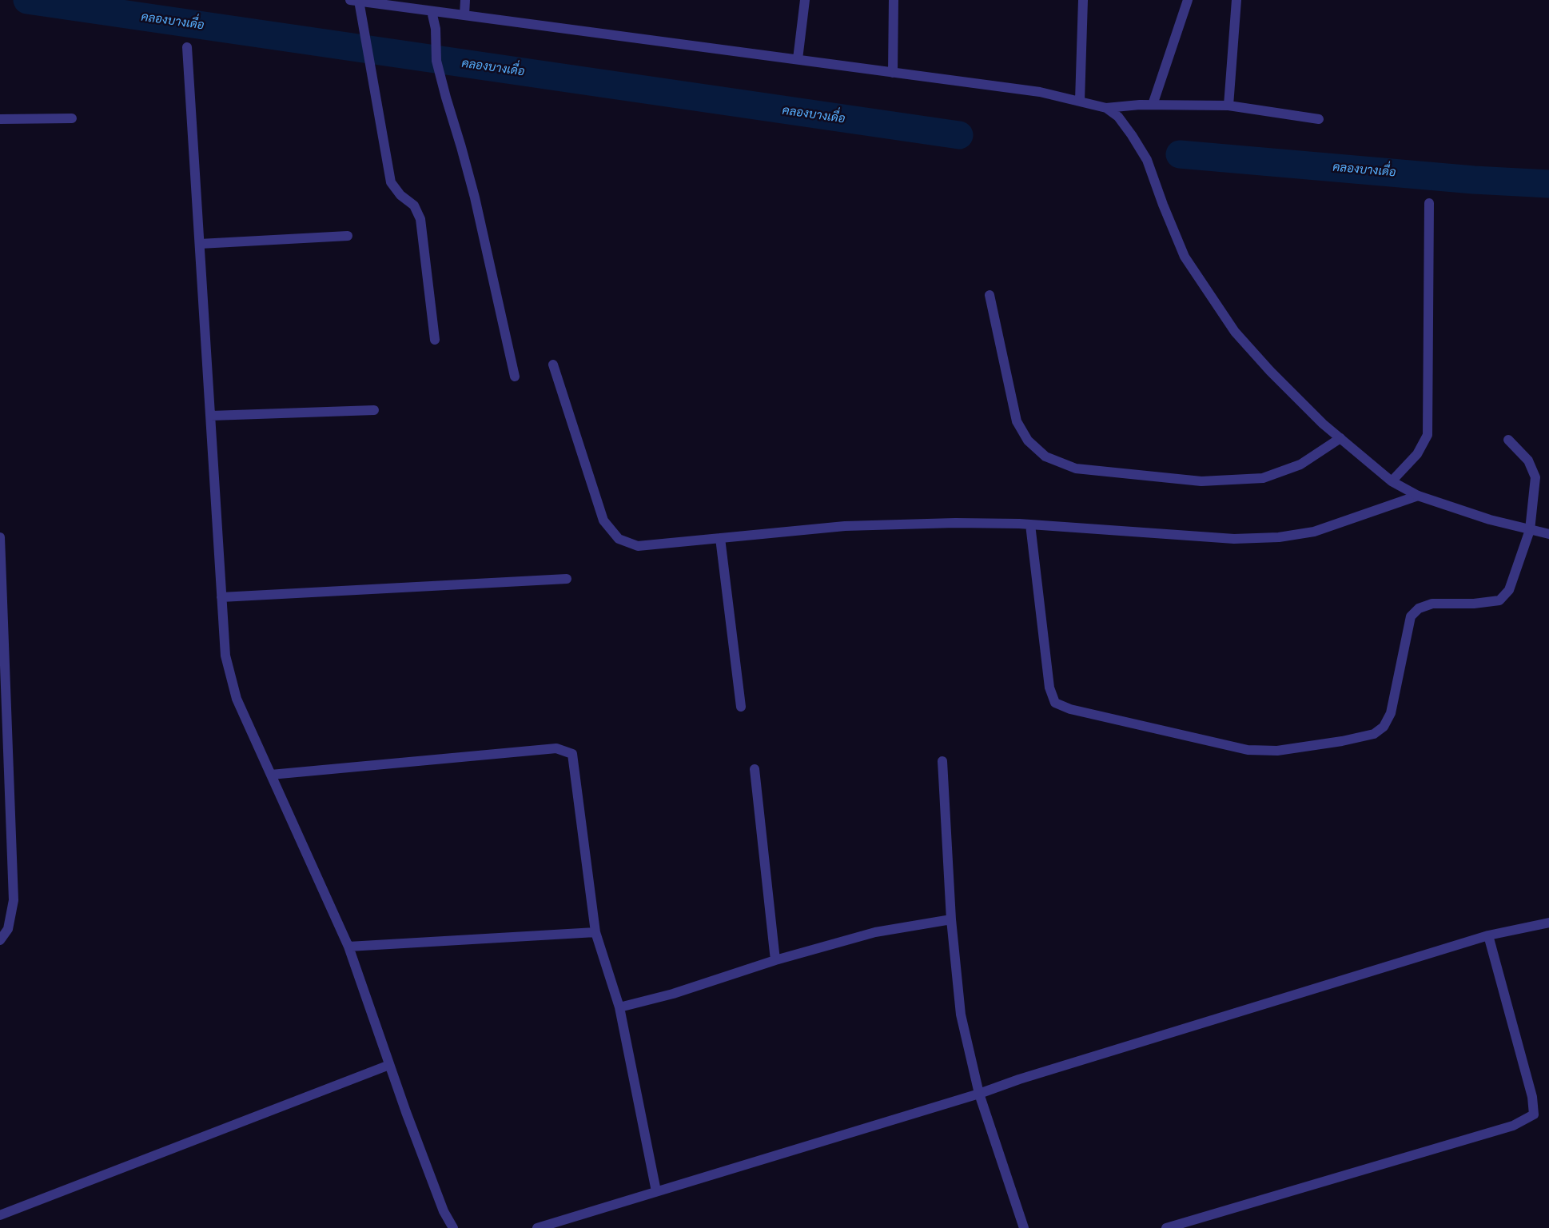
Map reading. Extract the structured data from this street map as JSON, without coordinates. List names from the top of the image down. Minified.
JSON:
{"water":["คลองบางเดื่อ"]}
